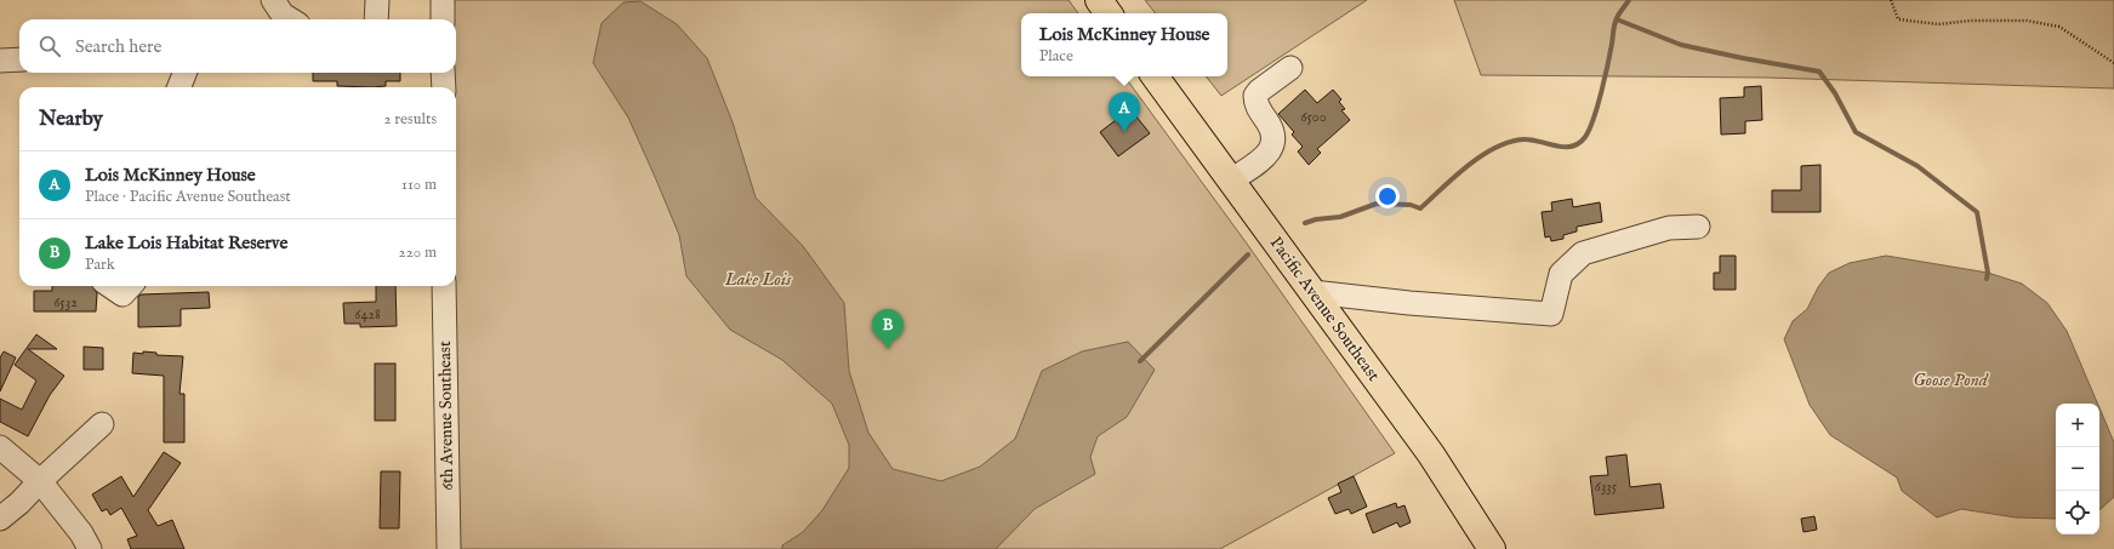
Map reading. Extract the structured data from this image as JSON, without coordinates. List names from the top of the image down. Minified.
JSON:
{"streets":{"main road":["Pacific Avenue Southeast"],"street":["6th Avenue Southeast"]},"water":["Lake Lois","Goose Pond"],"house_numbers":["6500","6532","6428","6335"],"page":{"popup":["Lois McKinney House","Place"],"search":"Search here","heading":["Nearby","2 results"],"pins":["A","B"],"list":[{"mark":"A","name":"Lois McKinney House","note":"Place · Pacific Avenue Southeast","value":"110 m"},{"mark":"B","name":"Lake Lois Habitat Reserve","note":"Park","value":"220 m"}],"map_buttons":["+","−"]}}
